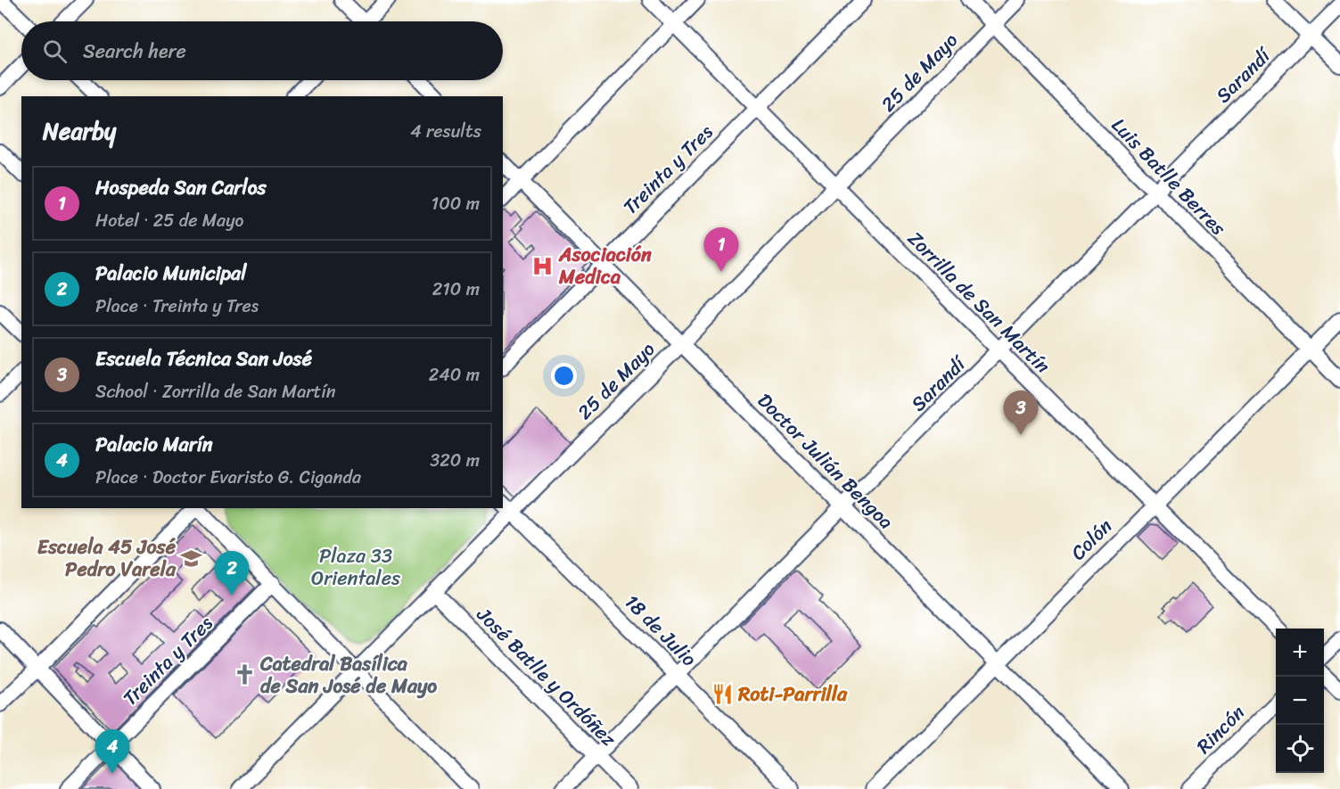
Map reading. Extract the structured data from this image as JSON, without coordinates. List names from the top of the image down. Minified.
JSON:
{"streets":{"street":["25 de Mayo","Sarandí","Treinta y Tres","Luis Batlle Berres","Zorrilla de San Martín","Doctor Julián Bengoa","Colón","18 de Julio","José Batlle y Ordóñez","Rincón"]},"crossings":[["25 de Mayo","Luis Batlle Berres"],["25 de Mayo","Zorrilla de San Martín"],["25 de Mayo","Doctor Julián Bengoa"],["25 de Mayo","18 de Julio"],["25 de Mayo","José Batlle y Ordóñez"],["Sarandí","Luis Batlle Berres"],["Sarandí","Zorrilla de San Martín"],["Sarandí","Doctor Julián Bengoa"],["Sarandí","18 de Julio"],["Sarandí","José Batlle y Ordóñez"],["Treinta y Tres","Zorrilla de San Martín"],["Treinta y Tres","Doctor Julián Bengoa"],["Luis Batlle Berres","Colón"],["Zorrilla de San Martín","Colón"],["Doctor Julián Bengoa","Colón"]],"parks":["Plaza 33 Orientales"],"places":{"hospital":["Asociación Medica"],"school or university":["Escuela 45 José Pedro Varela"],"church":["Catedral Basílica de San José de Mayo"],"restaurant":["Roti-Parrilla"]},"page":{"search":"Search here","heading":["Nearby","4 results"],"list":[{"mark":"1","name":"Hospeda San Carlos","note":"Hotel · 25 de Mayo","value":"100 m"},{"mark":"2","name":"Palacio Municipal","note":"Place · Treinta y Tres","value":"210 m"},{"mark":"3","name":"Escuela Técnica San José","note":"School · Zorrilla de San Martín","value":"240 m"},{"mark":"4","name":"Palacio Marín","note":"Place · Doctor Evaristo G. Ciganda","value":"320 m"}],"pins":["1","3","2","4"],"map_buttons":["+","−"]}}
